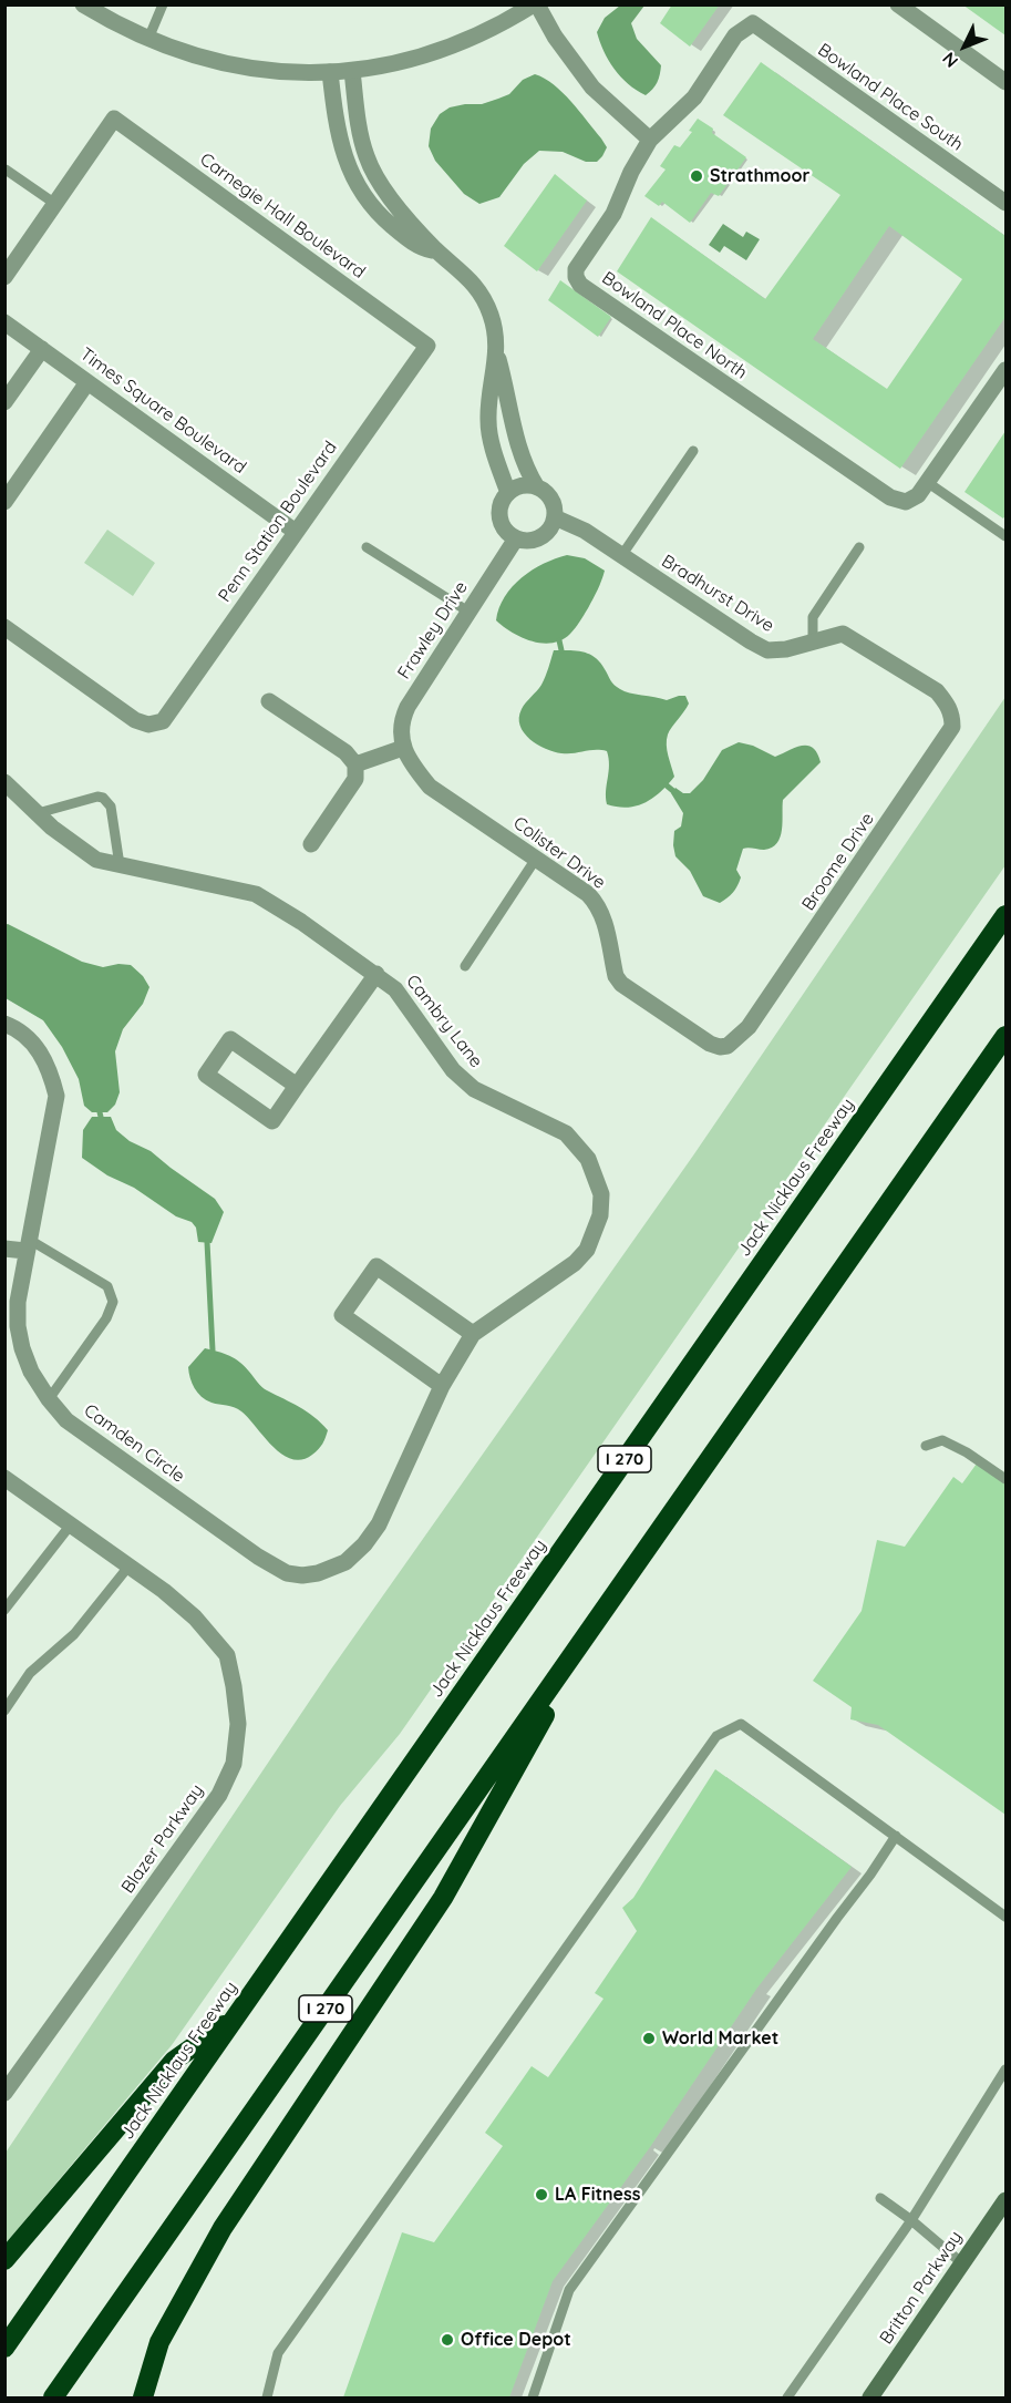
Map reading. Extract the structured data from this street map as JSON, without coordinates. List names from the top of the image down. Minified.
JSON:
{"streets":{"highway":["Jack Nicklaus Freeway","I 270"],"main road":["Britton Parkway"],"street":["Bowland Place South","Carnegie Hall Boulevard","Bowland Place North","Times Square Boulevard","Penn Station Boulevard","Bradhurst Drive","Frawley Drive","Colister Drive","Broome Drive","Cambry Lane","Camden Circle","Blazer Parkway"]},"crossings":[["Bowland Place South","Bowland Place North"],["Carnegie Hall Boulevard","Penn Station Boulevard"],["Times Square Boulevard","Penn Station Boulevard"],["Bradhurst Drive","Frawley Drive"],["Bradhurst Drive","Broome Drive"],["Frawley Drive","Colister Drive"],["Colister Drive","Broome Drive"],["Cambry Lane","Camden Circle"]],"places":["Strathmoor","World Market","LA Fitness","Office Depot"],"north":"bottom left"}
